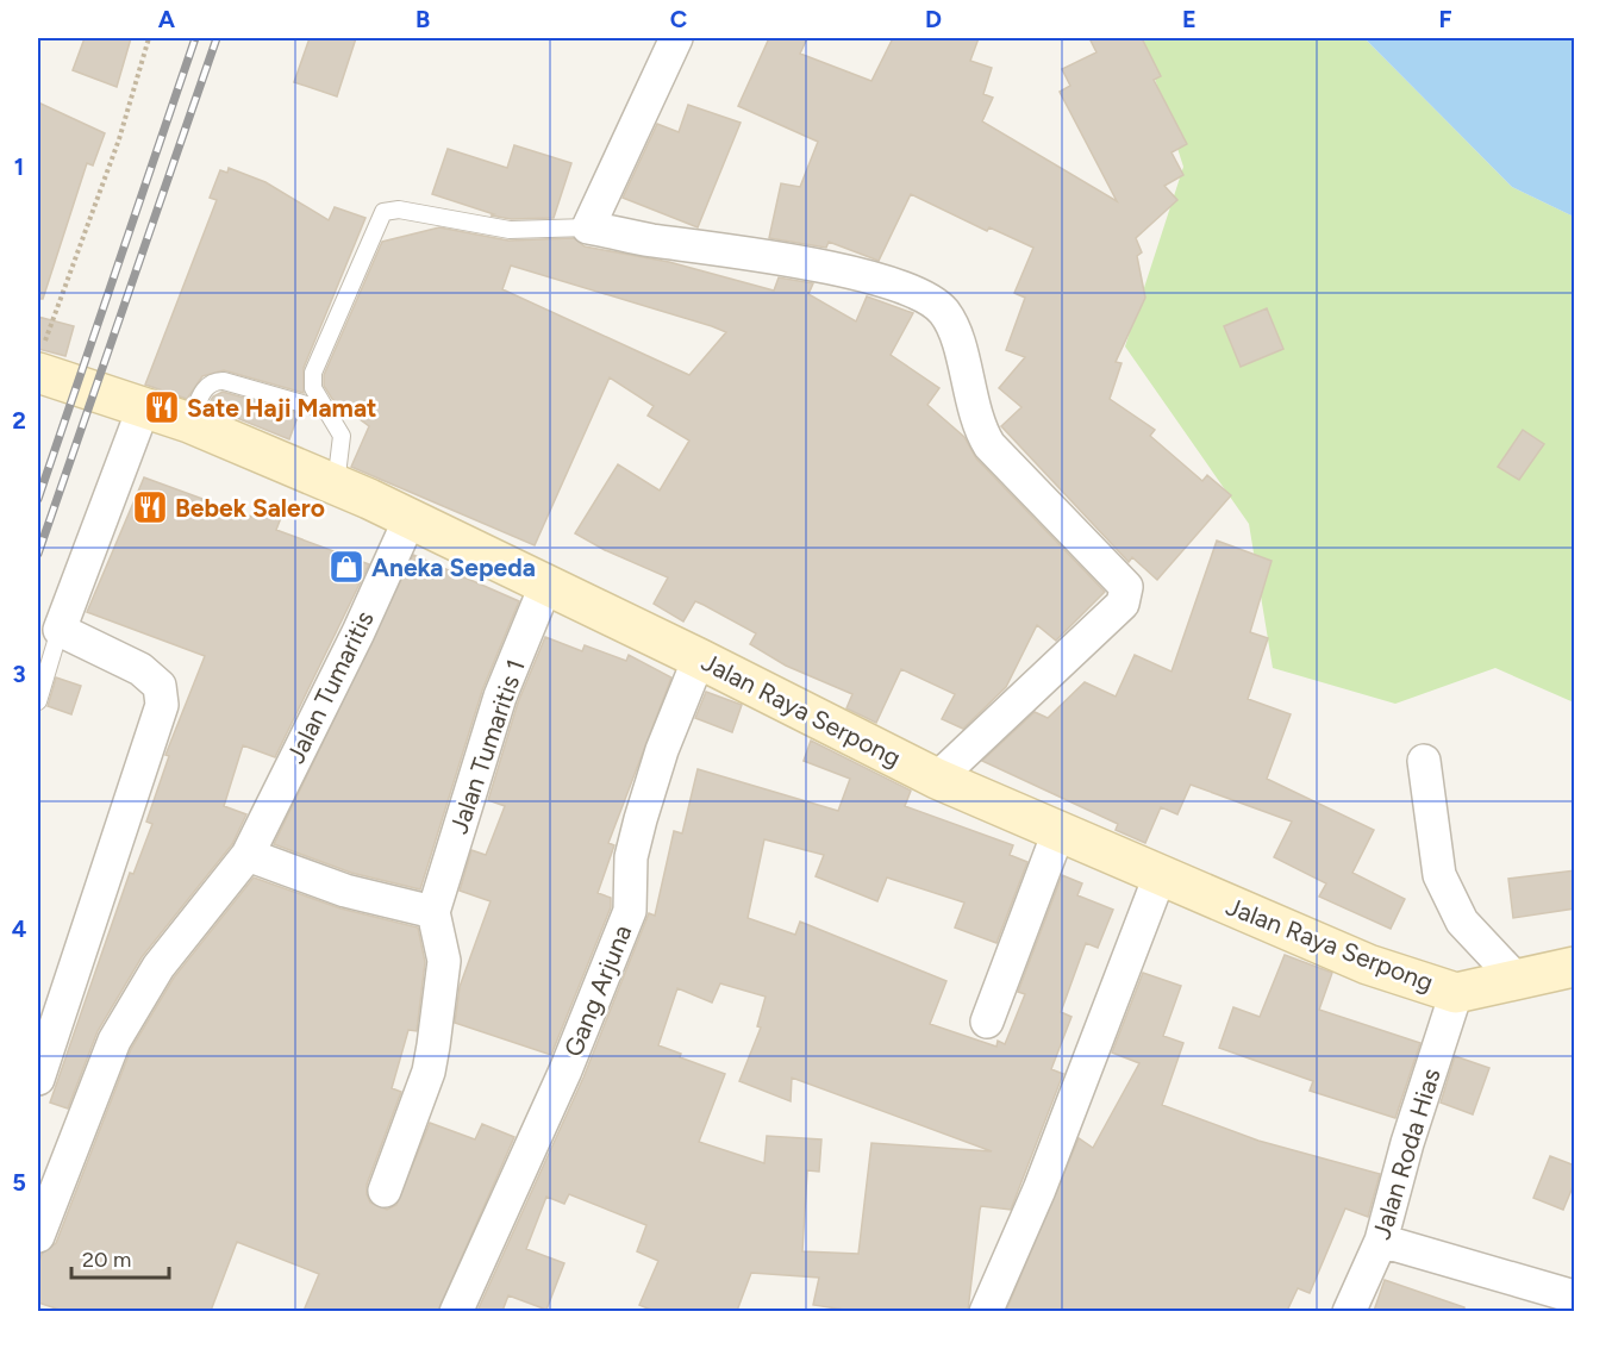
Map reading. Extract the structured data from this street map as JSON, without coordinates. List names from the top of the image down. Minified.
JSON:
{"streets":{"main road":["Jalan Raya Serpong"],"street":["Jalan Tumaritis","Jalan Tumaritis 1","Gang Arjuna","Jalan Roda Hias"]},"crossings":[["Jalan Tumaritis","Jalan Raya Serpong"],["Jalan Raya Serpong","Jalan Tumaritis 1"],["Jalan Raya Serpong","Gang Arjuna"],["Jalan Raya Serpong","Jalan Roda Hias"]],"places":{"restaurant":["Sate Haji Mamat","Bebek Salero"],"shop":["Aneka Sepeda"]},"scale_bar":"20 m","grid":{"columns":["A","B","C","D","E","F"],"rows":["1","2","3","4","5"]}}
